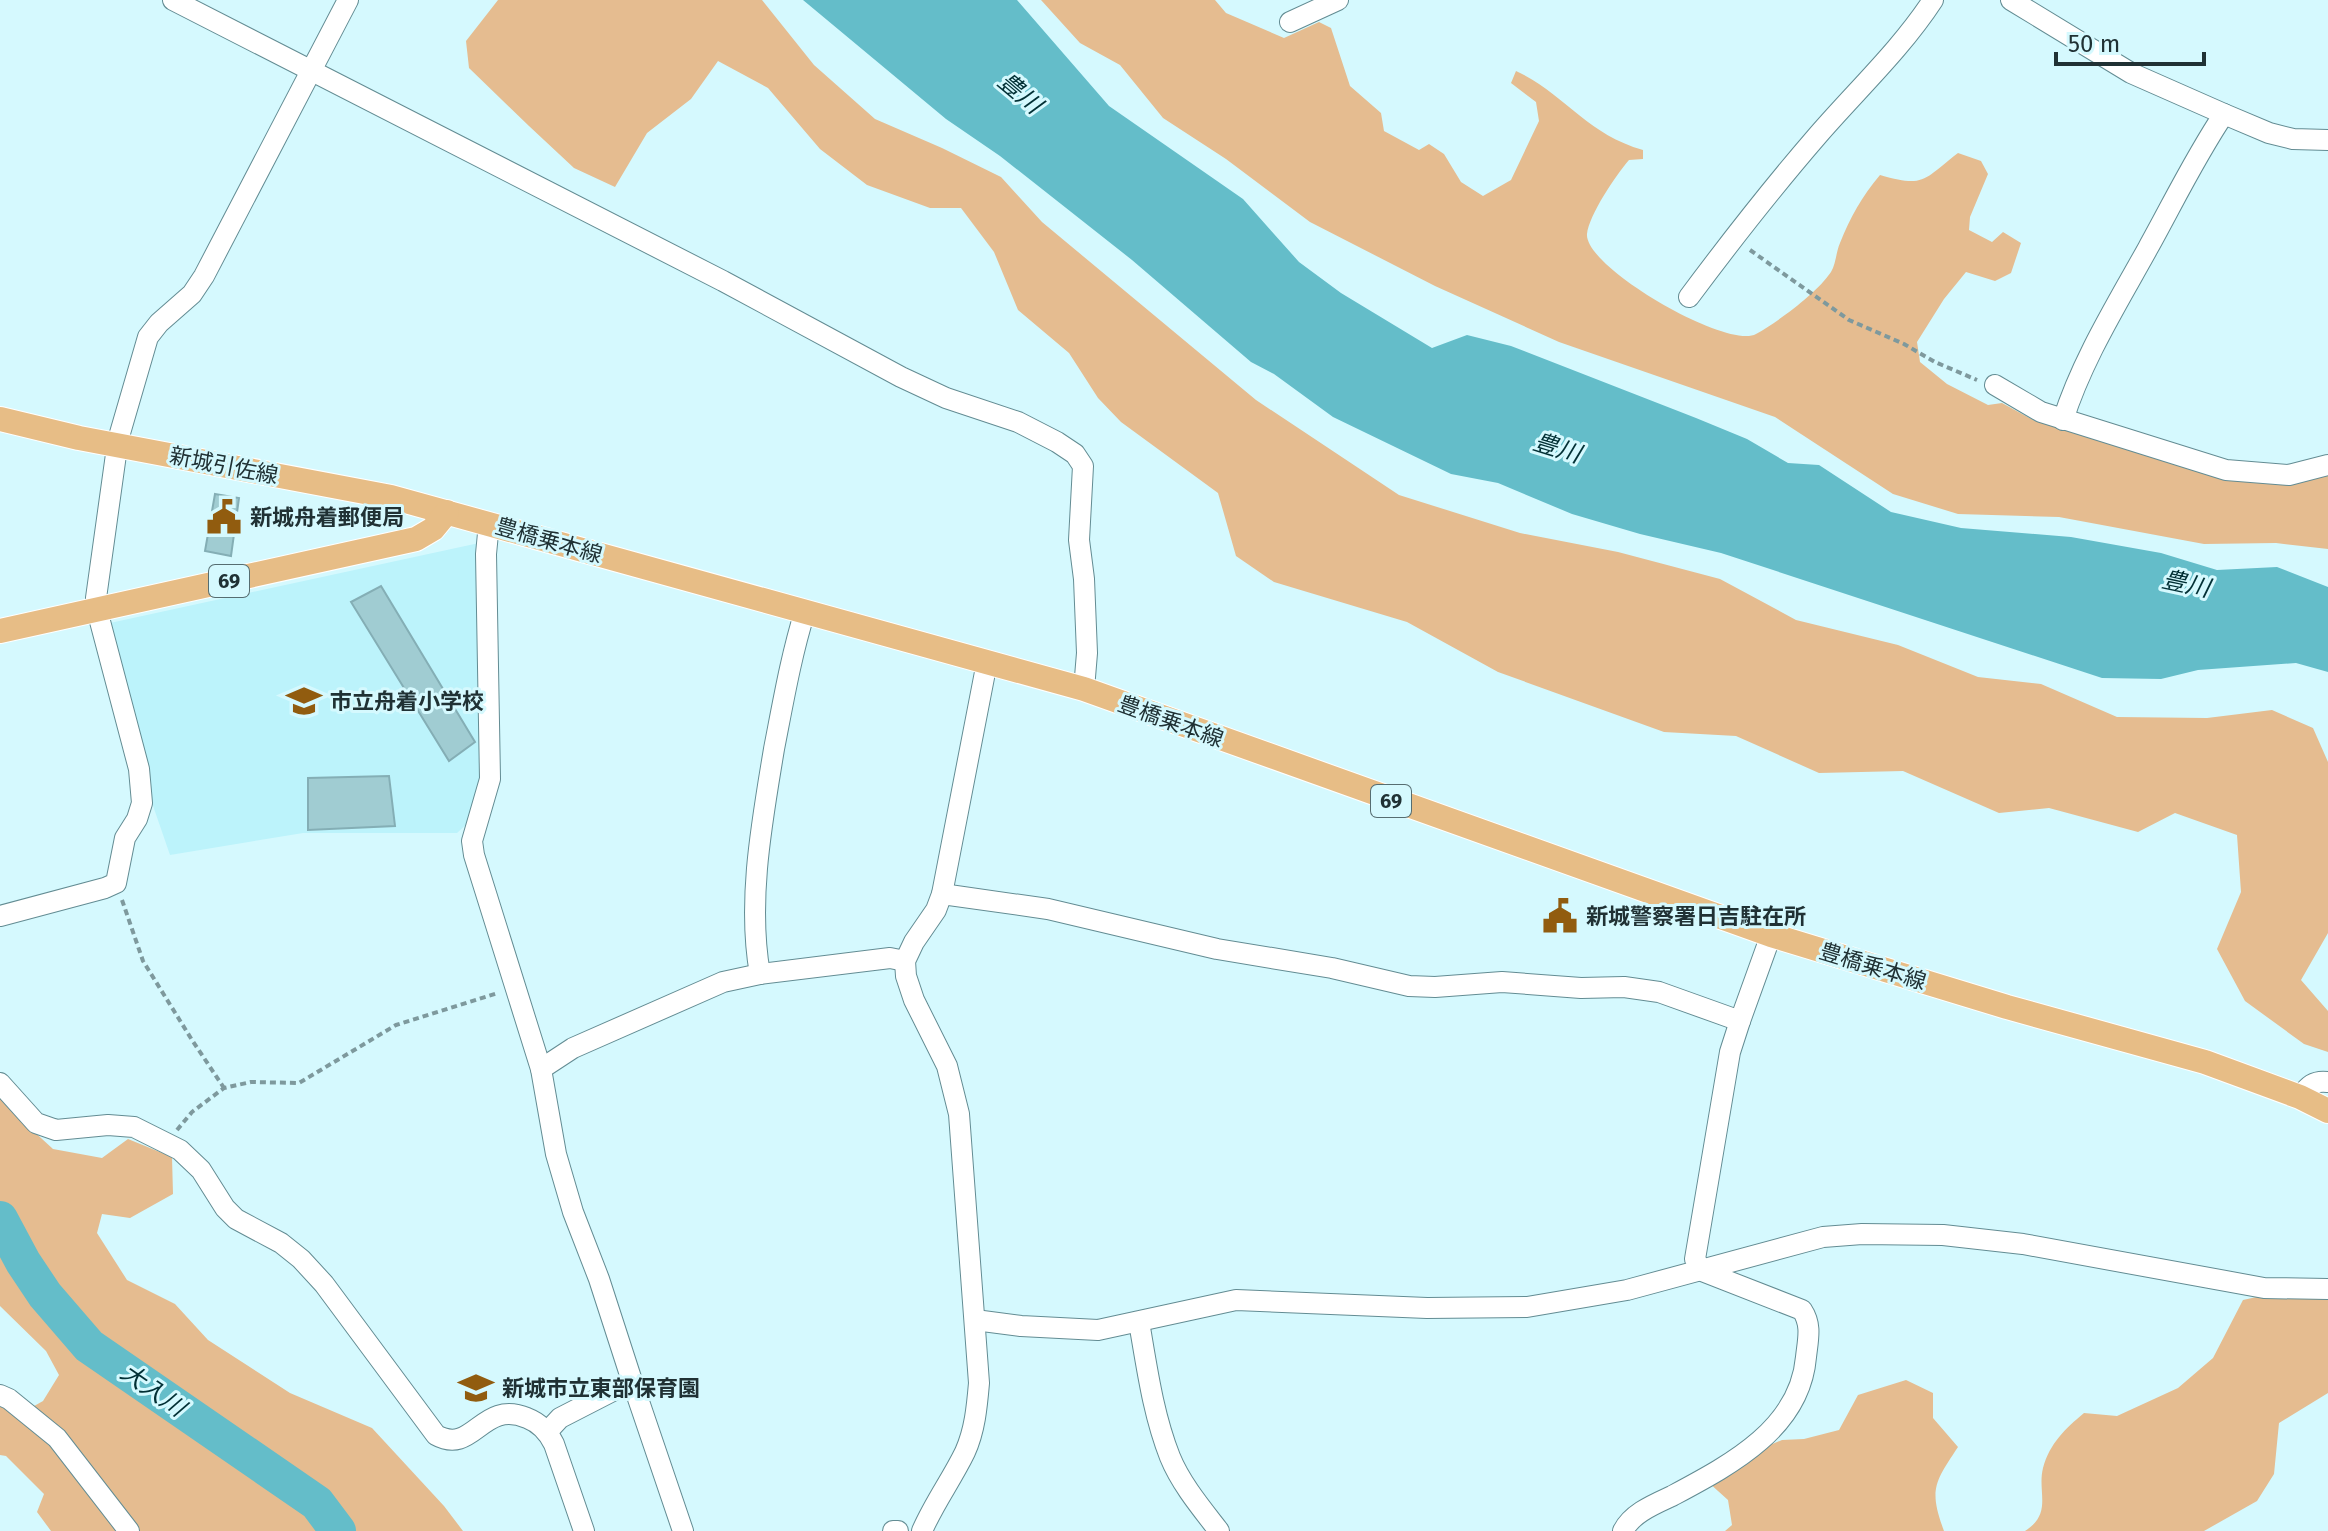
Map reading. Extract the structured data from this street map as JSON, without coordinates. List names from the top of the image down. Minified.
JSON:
{"streets":{"main road":["新城引佐線","豊橋乗本線","69"]},"crossings":[["新城引佐線","豊橋乗本線"],["新城引佐線","69"],["豊橋乗本線","69"]],"water":["豊川","大入川"],"places":{"public building":["新城舟着郵便局","新城警察署日吉駐在所"],"school or university":["市立舟着小学校","新城市立東部保育園"]},"scale_bar":"50 m"}
